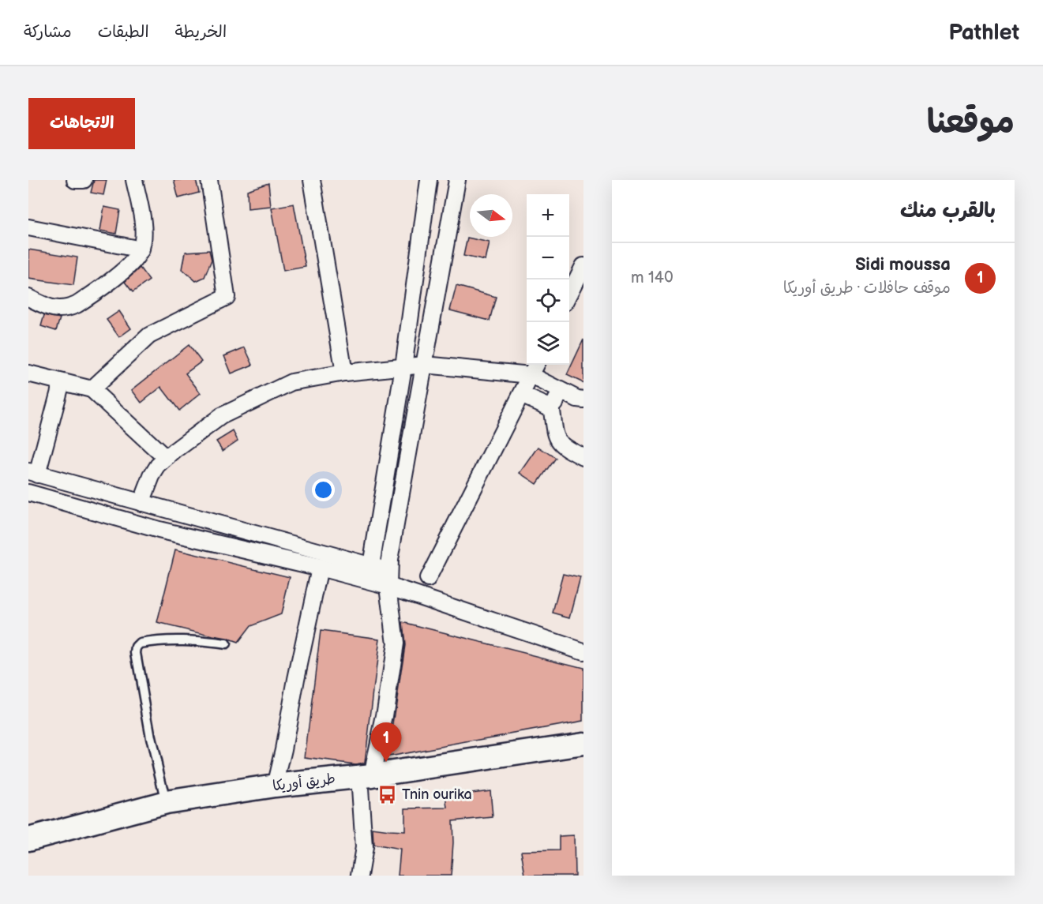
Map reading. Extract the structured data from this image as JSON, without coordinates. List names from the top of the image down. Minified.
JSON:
{"streets":{"street":["طريق أوريكا"]},"places":{"bus stop":["Tnin ourika"]},"north":"right","page":{"header":"Pathlet","nav":["الخريطة","الطبقات","مشاركة"],"title":"موقعنا","buttons":"الاتجاهات","heading":"بالقرب منك","map_buttons":["+","−"],"list":[{"mark":"1","name":"Sidi moussa","note":"موقف حافلات · طريق أوريكا","value":"140 m"}],"pins":"1"}}
